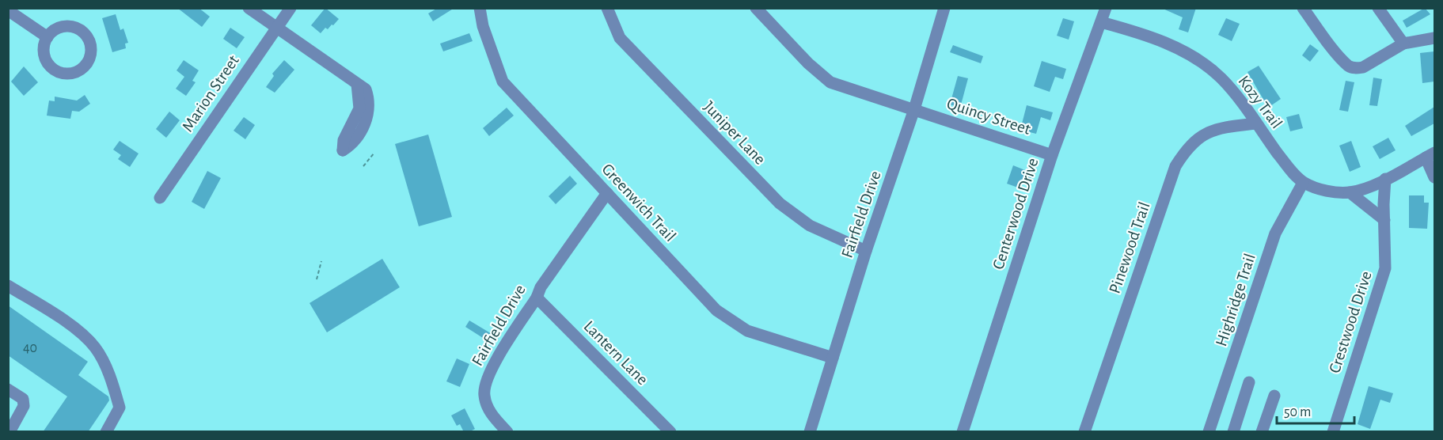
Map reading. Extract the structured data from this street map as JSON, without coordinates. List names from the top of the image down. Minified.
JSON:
{"streets":{"street":["Marion Street","Kozy Trail","Quincy Street","Juniper Lane","Greenwich Trail","Centerwood Drive","Fairfield Drive","Pinewood Trail","Highridge Trail","Crestwood Drive","Lantern Lane"]},"crossings":[["Kozy Trail","Centerwood Drive"],["Kozy Trail","Pinewood Trail"],["Kozy Trail","Highridge Trail"],["Quincy Street","Centerwood Drive"],["Quincy Street","Fairfield Drive"],["Juniper Lane","Fairfield Drive"],["Greenwich Trail","Fairfield Drive"],["Fairfield Drive","Lantern Lane"]],"house_numbers":["40"],"scale_bar":"50 m"}
